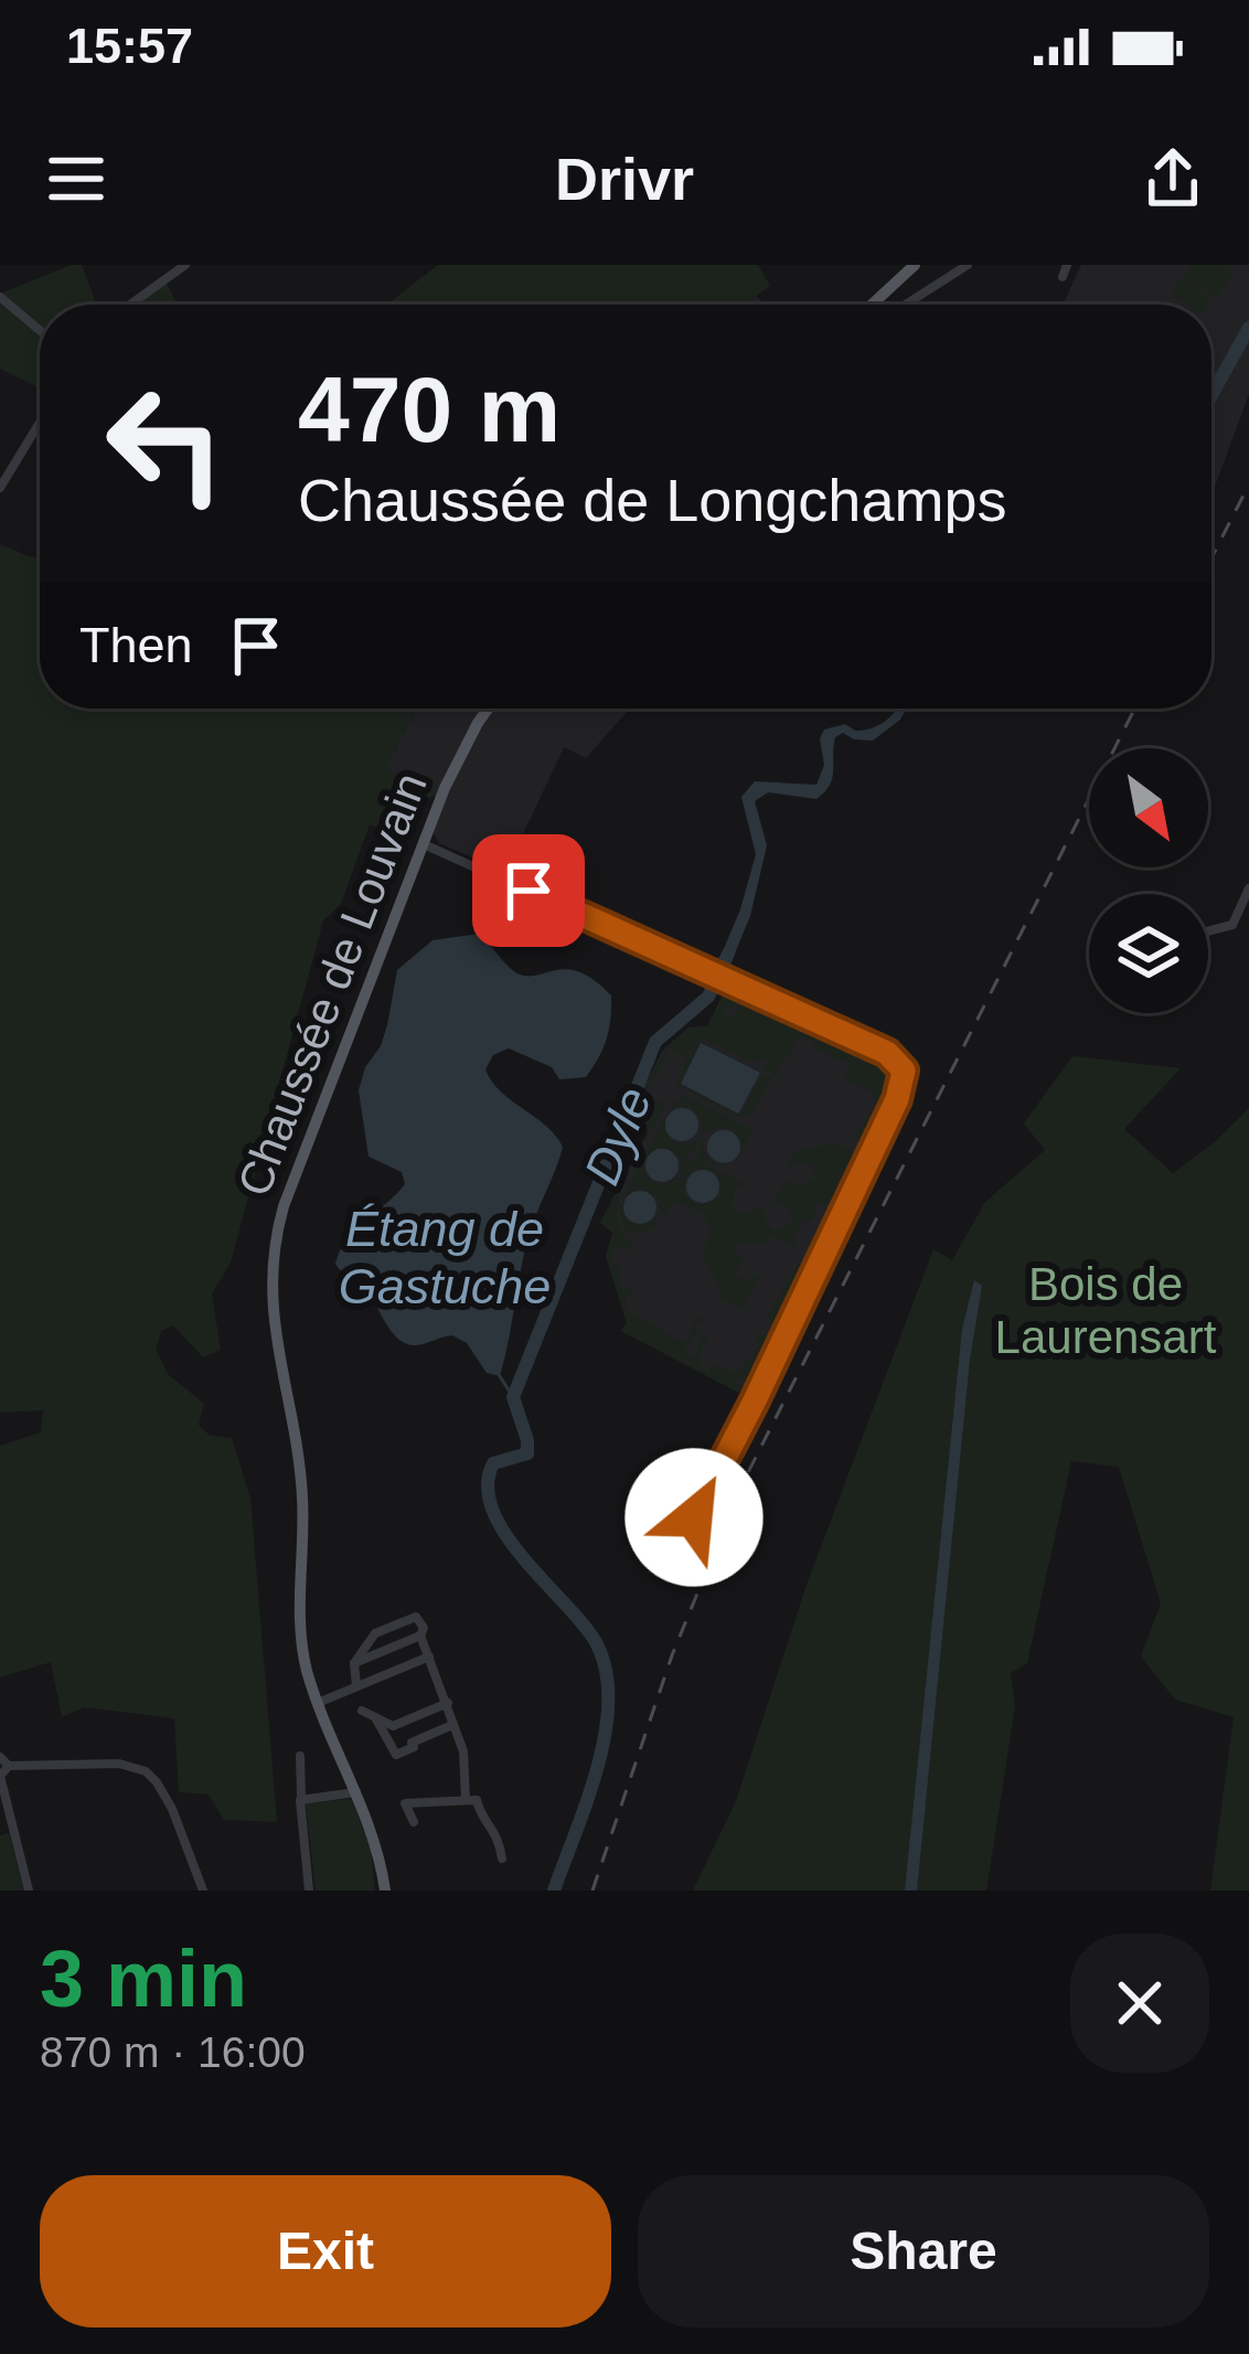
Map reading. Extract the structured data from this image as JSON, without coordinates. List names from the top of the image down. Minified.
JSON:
{"streets":{"main road":["Chaussée de Louvain"]},"water":["Dyle","Étang de Gastuche"],"parks":["Bois de Laurensart"],"north":"bottom right","page":{"status":"15:57","header":"Drivr","turn":["470 m","Chaussée de Longchamps"],"then":"Then","heading":["3 min","870 m · 16:00"],"buttons":["Exit","Share"]}}
